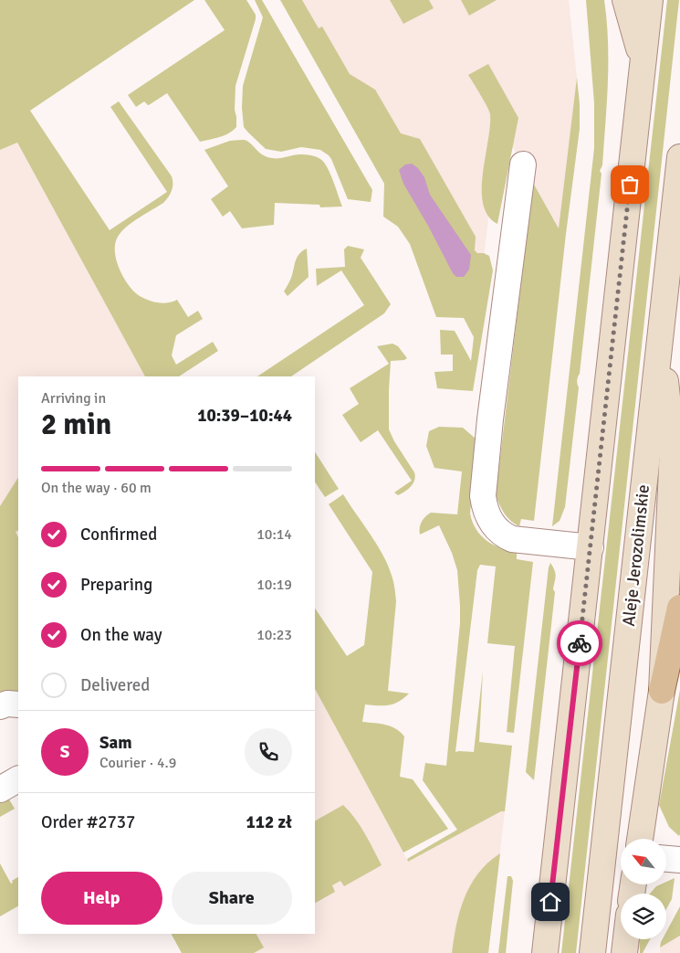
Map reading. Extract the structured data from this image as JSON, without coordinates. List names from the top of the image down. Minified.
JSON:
{"streets":{"main road":["Aleje Jerozolimskie"]},"north":"top left","page":{"heading":["2 min","Arriving in","10:39–10:44"],"panel":["Sam","Courier · 4.9","Order #2737","112 zł"],"bar":"On the way · 60 m","list":[["Confirmed","10:14"],["Preparing","10:19"],["On the way","10:23"],"Delivered"],"round":"S","buttons":["Help","Share"]}}
